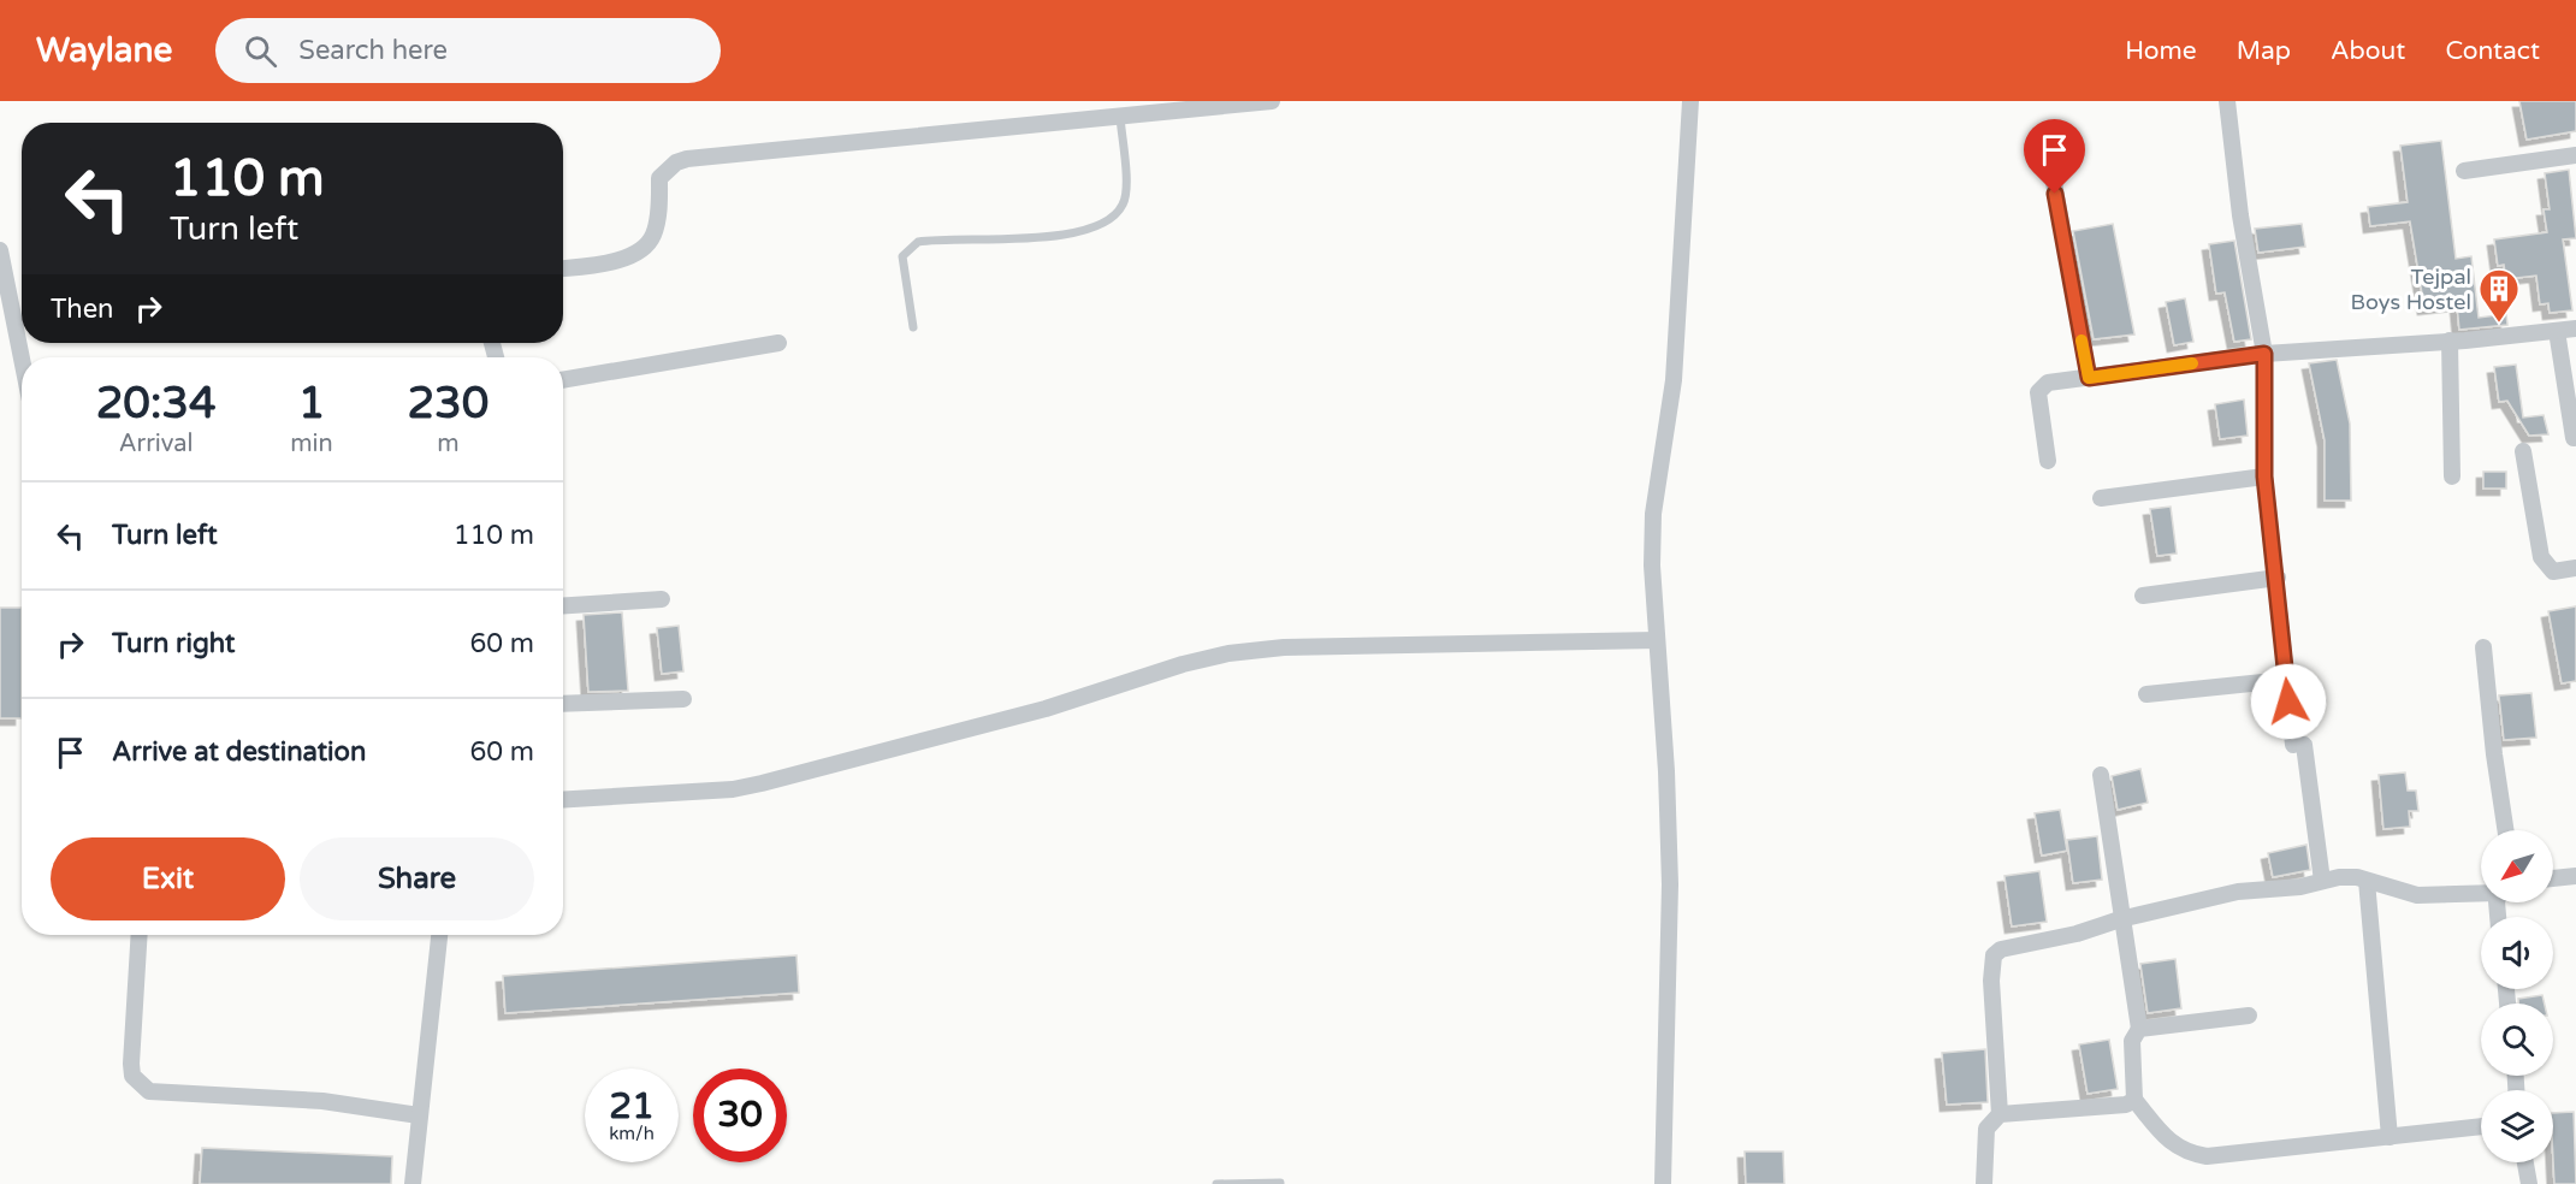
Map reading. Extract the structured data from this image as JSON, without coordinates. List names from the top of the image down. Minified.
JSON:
{"places":{"building":["Tejpal Boys Hostel"]},"north":"bottom left","page":{"header":"Waylane","search":"Search here","nav":["Home","Map","About","Contact"],"turn":["110 m","Turn left"],"then":"Then","eta":["20:34","Arrival","1","min","230","m"],"list":[{"name":"Turn left","value":"110 m"},{"name":"Turn right","value":"60 m"},{"name":"Arrive at destination","value":"60 m"}],"buttons":["Exit","Share"],"speed":"21 km/h","limit":"30"}}
